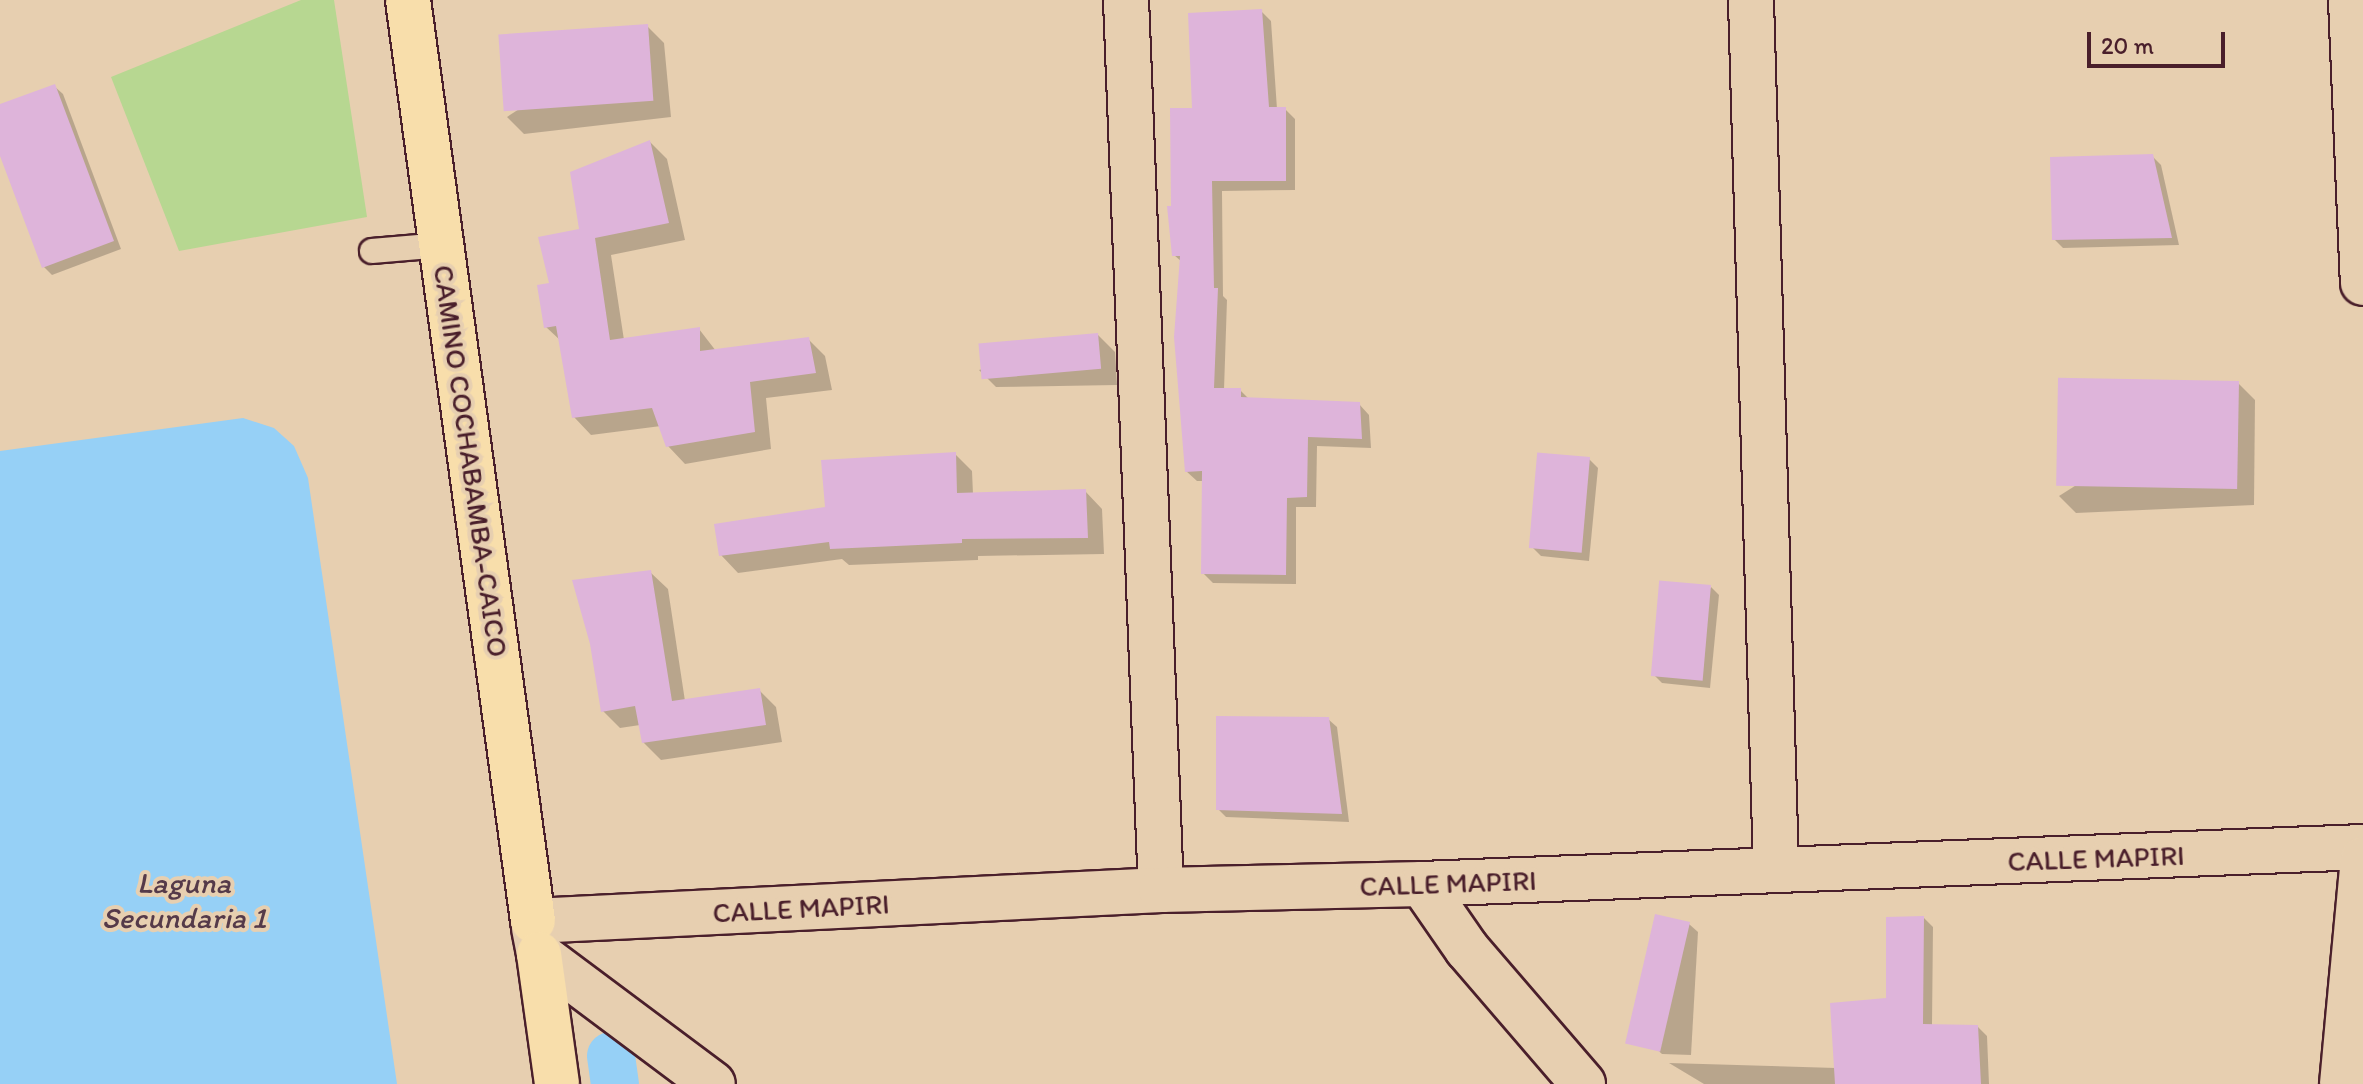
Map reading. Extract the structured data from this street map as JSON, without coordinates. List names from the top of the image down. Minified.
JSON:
{"streets":{"main road":["CAMINO COCHABAMBA-CAICO"],"street":["CALLE MAPIRI"]},"crossings":[["CAMINO COCHABAMBA-CAICO","CALLE MAPIRI"]],"water":["Laguna Secundaria 1"],"scale_bar":"20 m"}
